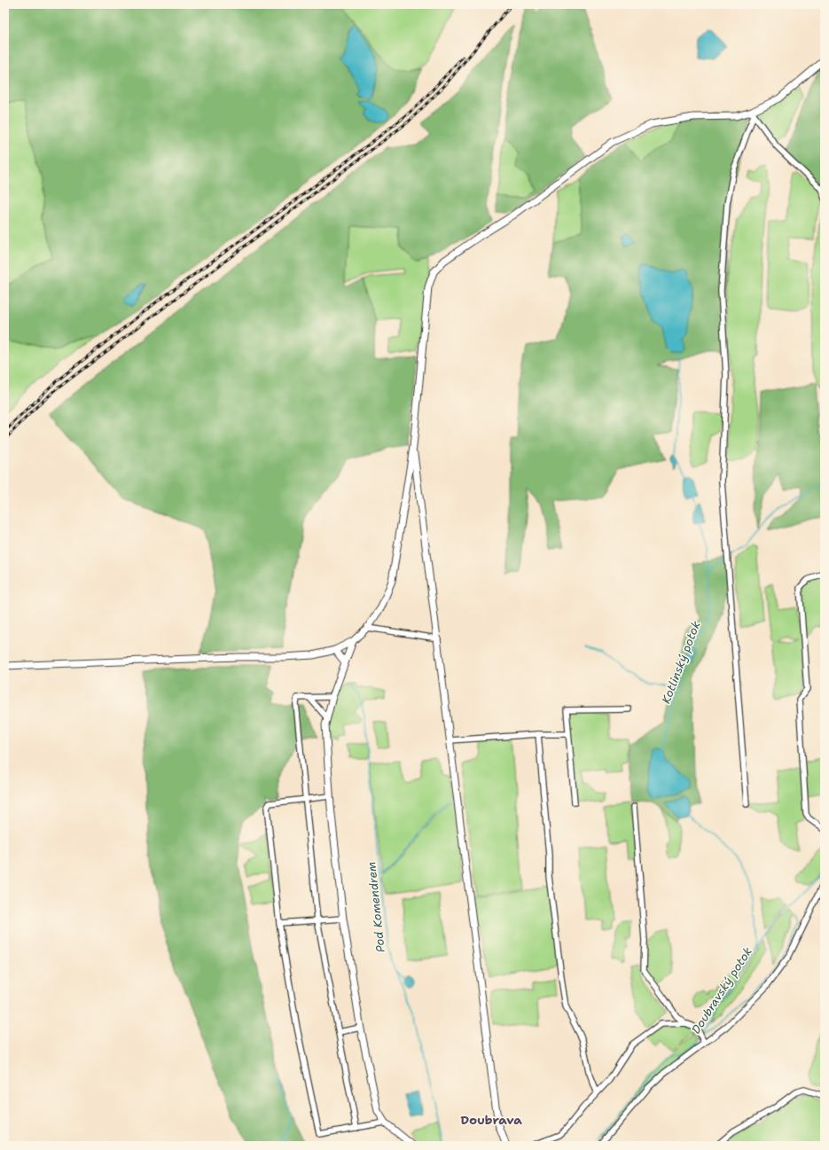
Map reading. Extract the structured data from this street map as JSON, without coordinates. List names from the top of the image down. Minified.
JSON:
{"districts":["Doubrava"],"water":["Kotlinský potok","Pod Komendrem","Doubravský potok"]}
